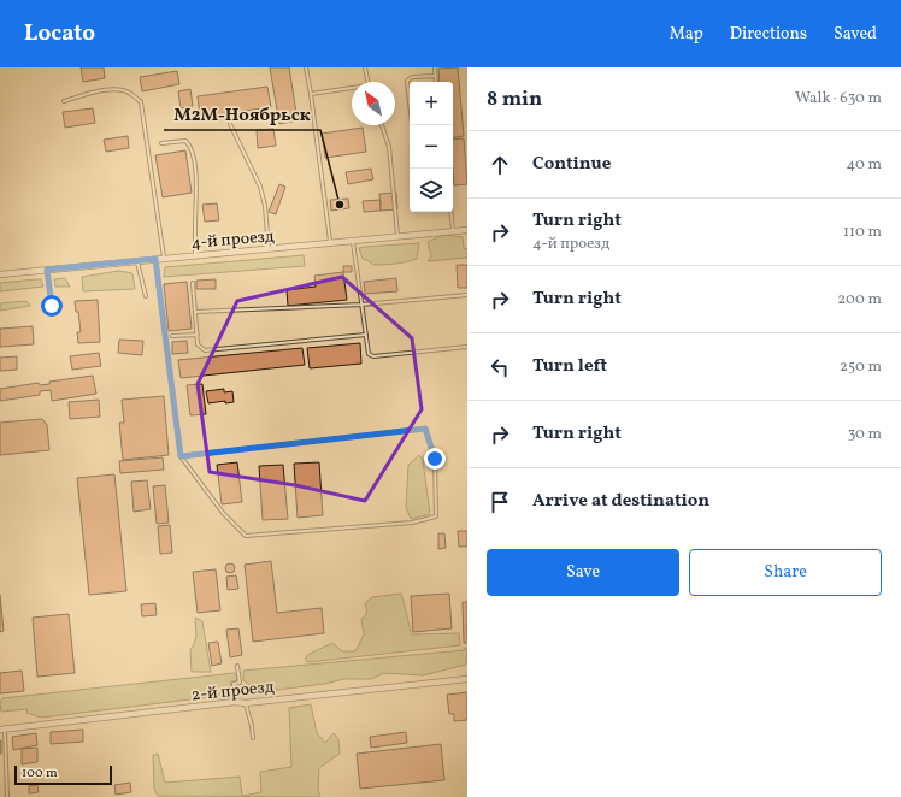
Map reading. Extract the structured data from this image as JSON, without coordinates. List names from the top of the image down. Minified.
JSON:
{"streets":{"street":["4-й проезд","2-й проезд"]},"places":["М2М-Ноябрьск"],"scale_bar":"100 m","north":"top left","page":{"header":"Locato","nav":["Map","Directions","Saved"],"heading":["8 min","Walk · 630 m"],"map_buttons":["+","−"],"list":[["Continue","40 m"],["Turn right","4-й проезд","110 m"],["Turn right","200 m"],["Turn left","250 m"],["Turn right","30 m"],"Arrive at destination"],"buttons":["Save","Share"],"scale":"100 m"}}
